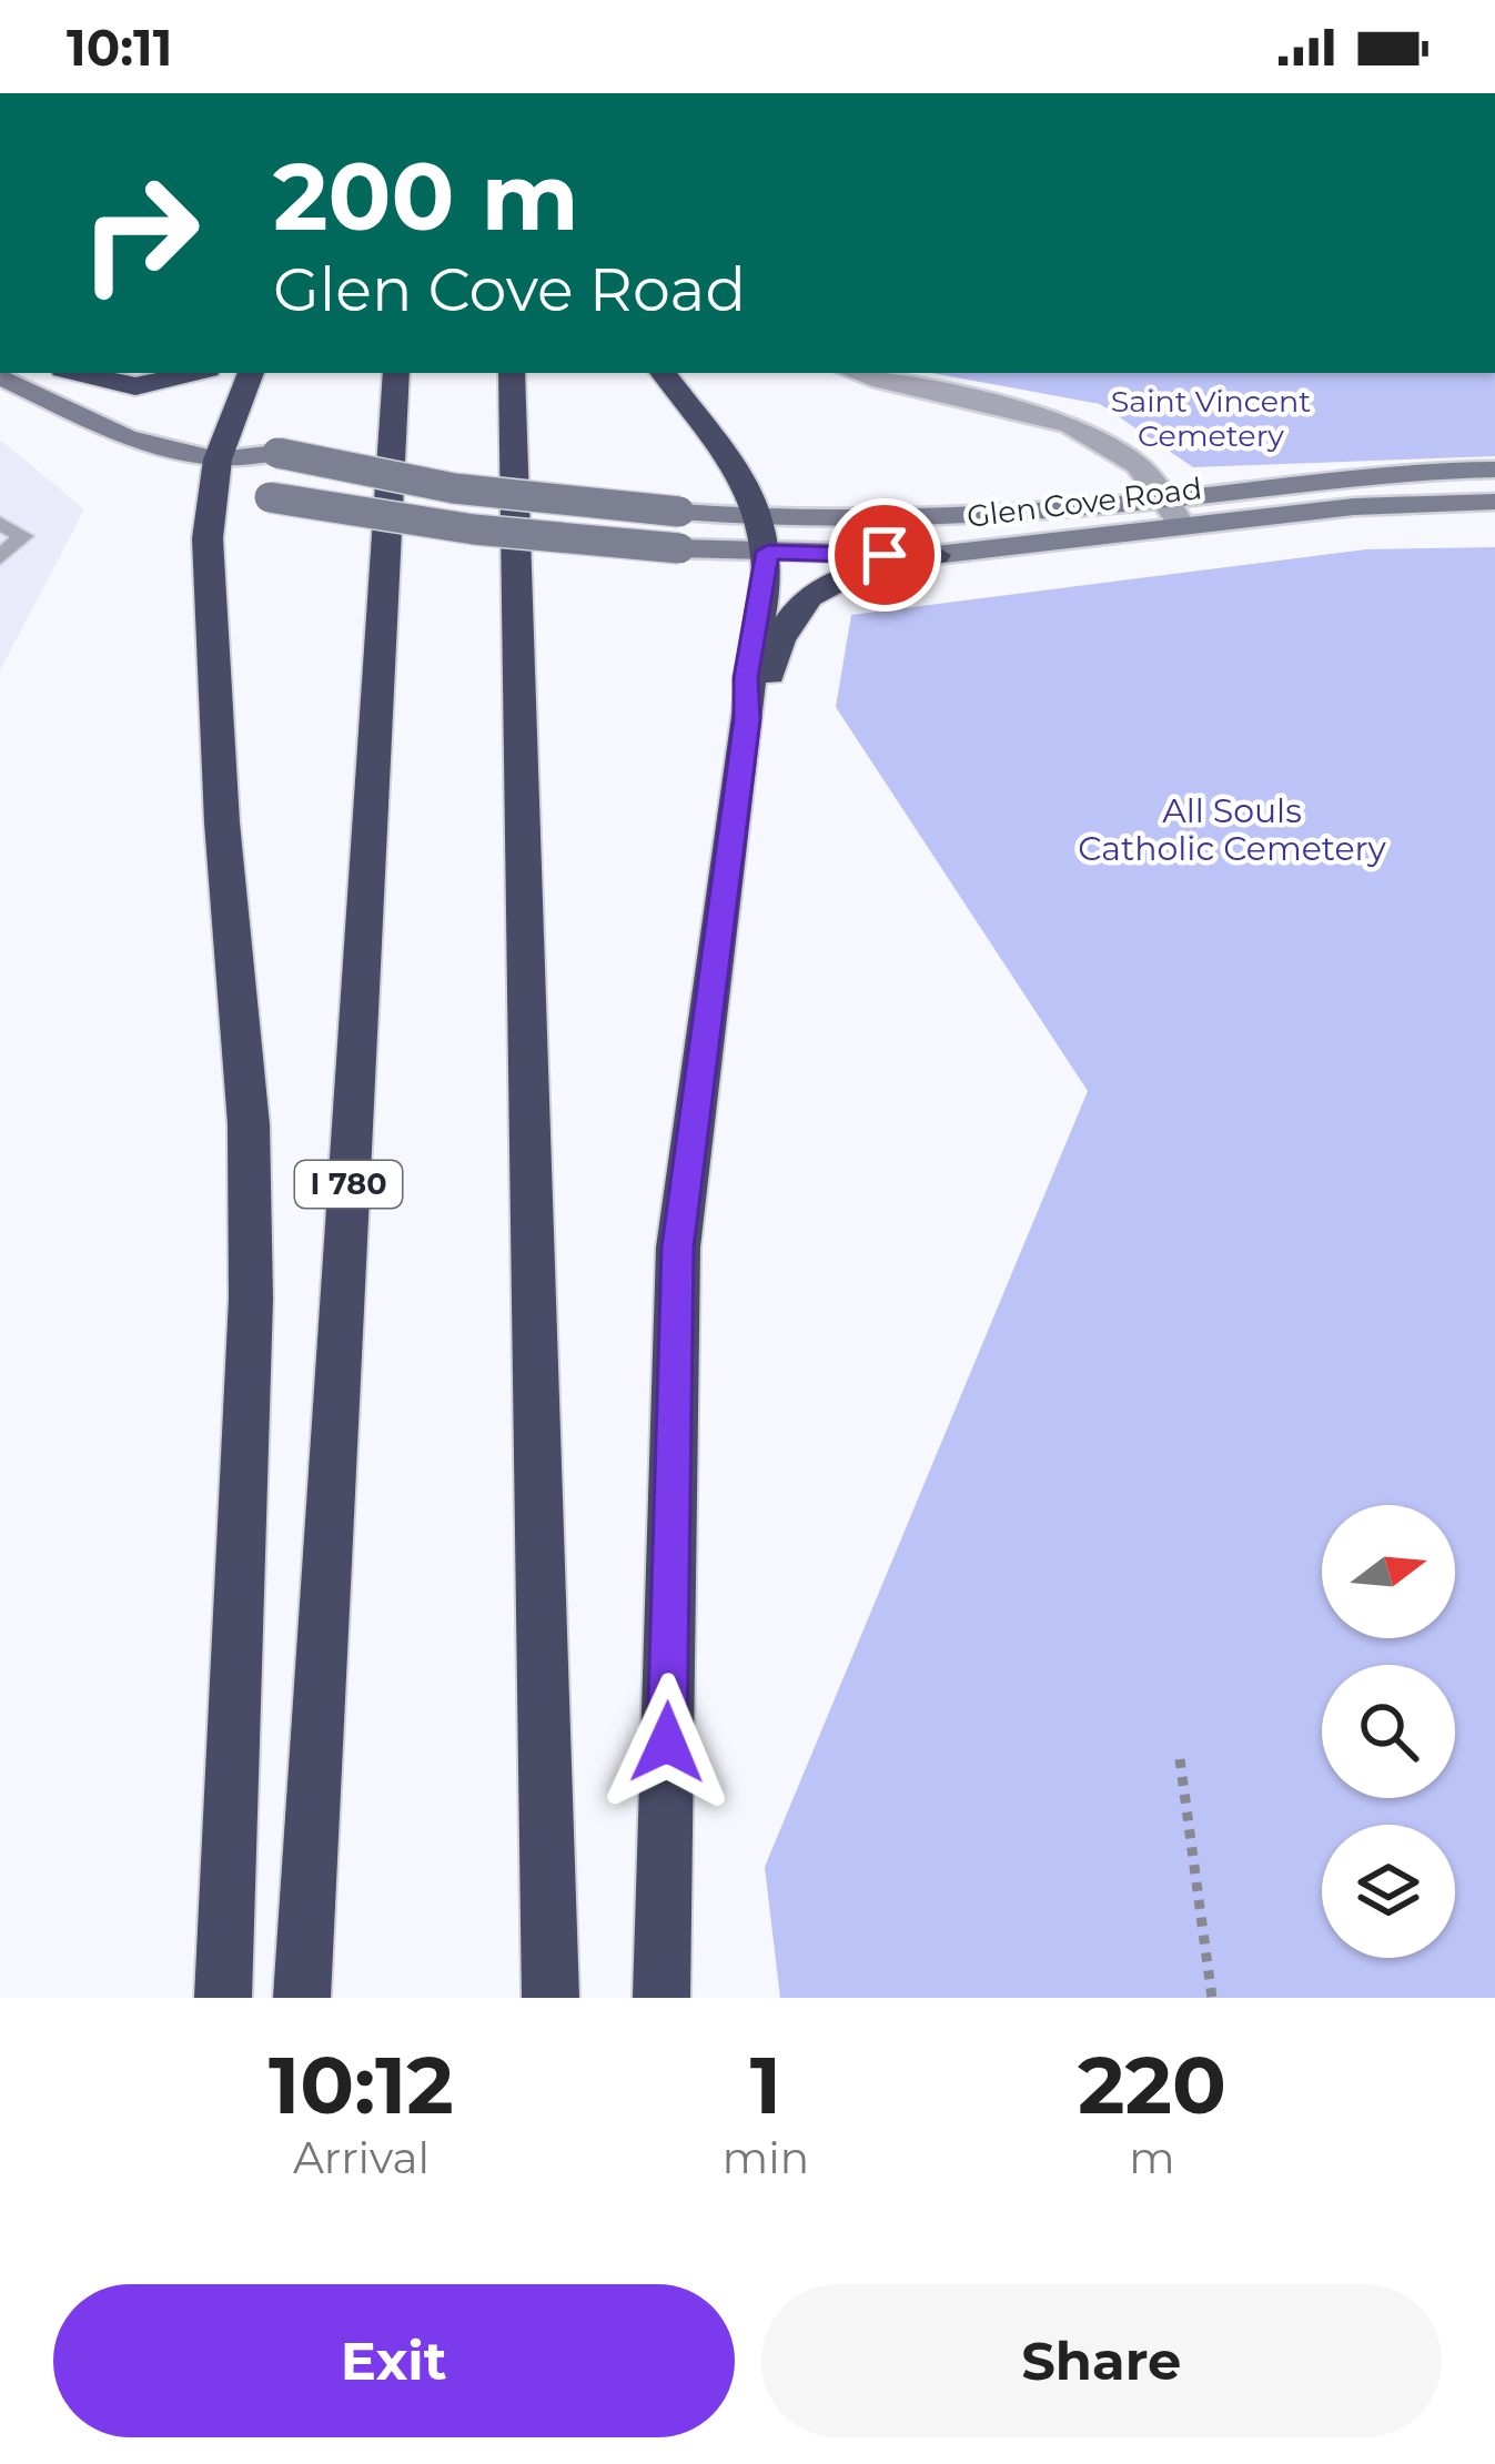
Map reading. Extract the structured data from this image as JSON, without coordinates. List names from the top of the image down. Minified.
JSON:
{"streets":{"highway":["I 780"],"main road":["Glen Cove Road"]},"parks":["Saint Vincent Cemetery","All Souls Catholic Cemetery"],"north":"right","page":{"status":"10:11","turn":["200 m","Glen Cove Road"],"eta":["10:12","Arrival","1","min","220","m"],"buttons":["Exit","Share"]}}
